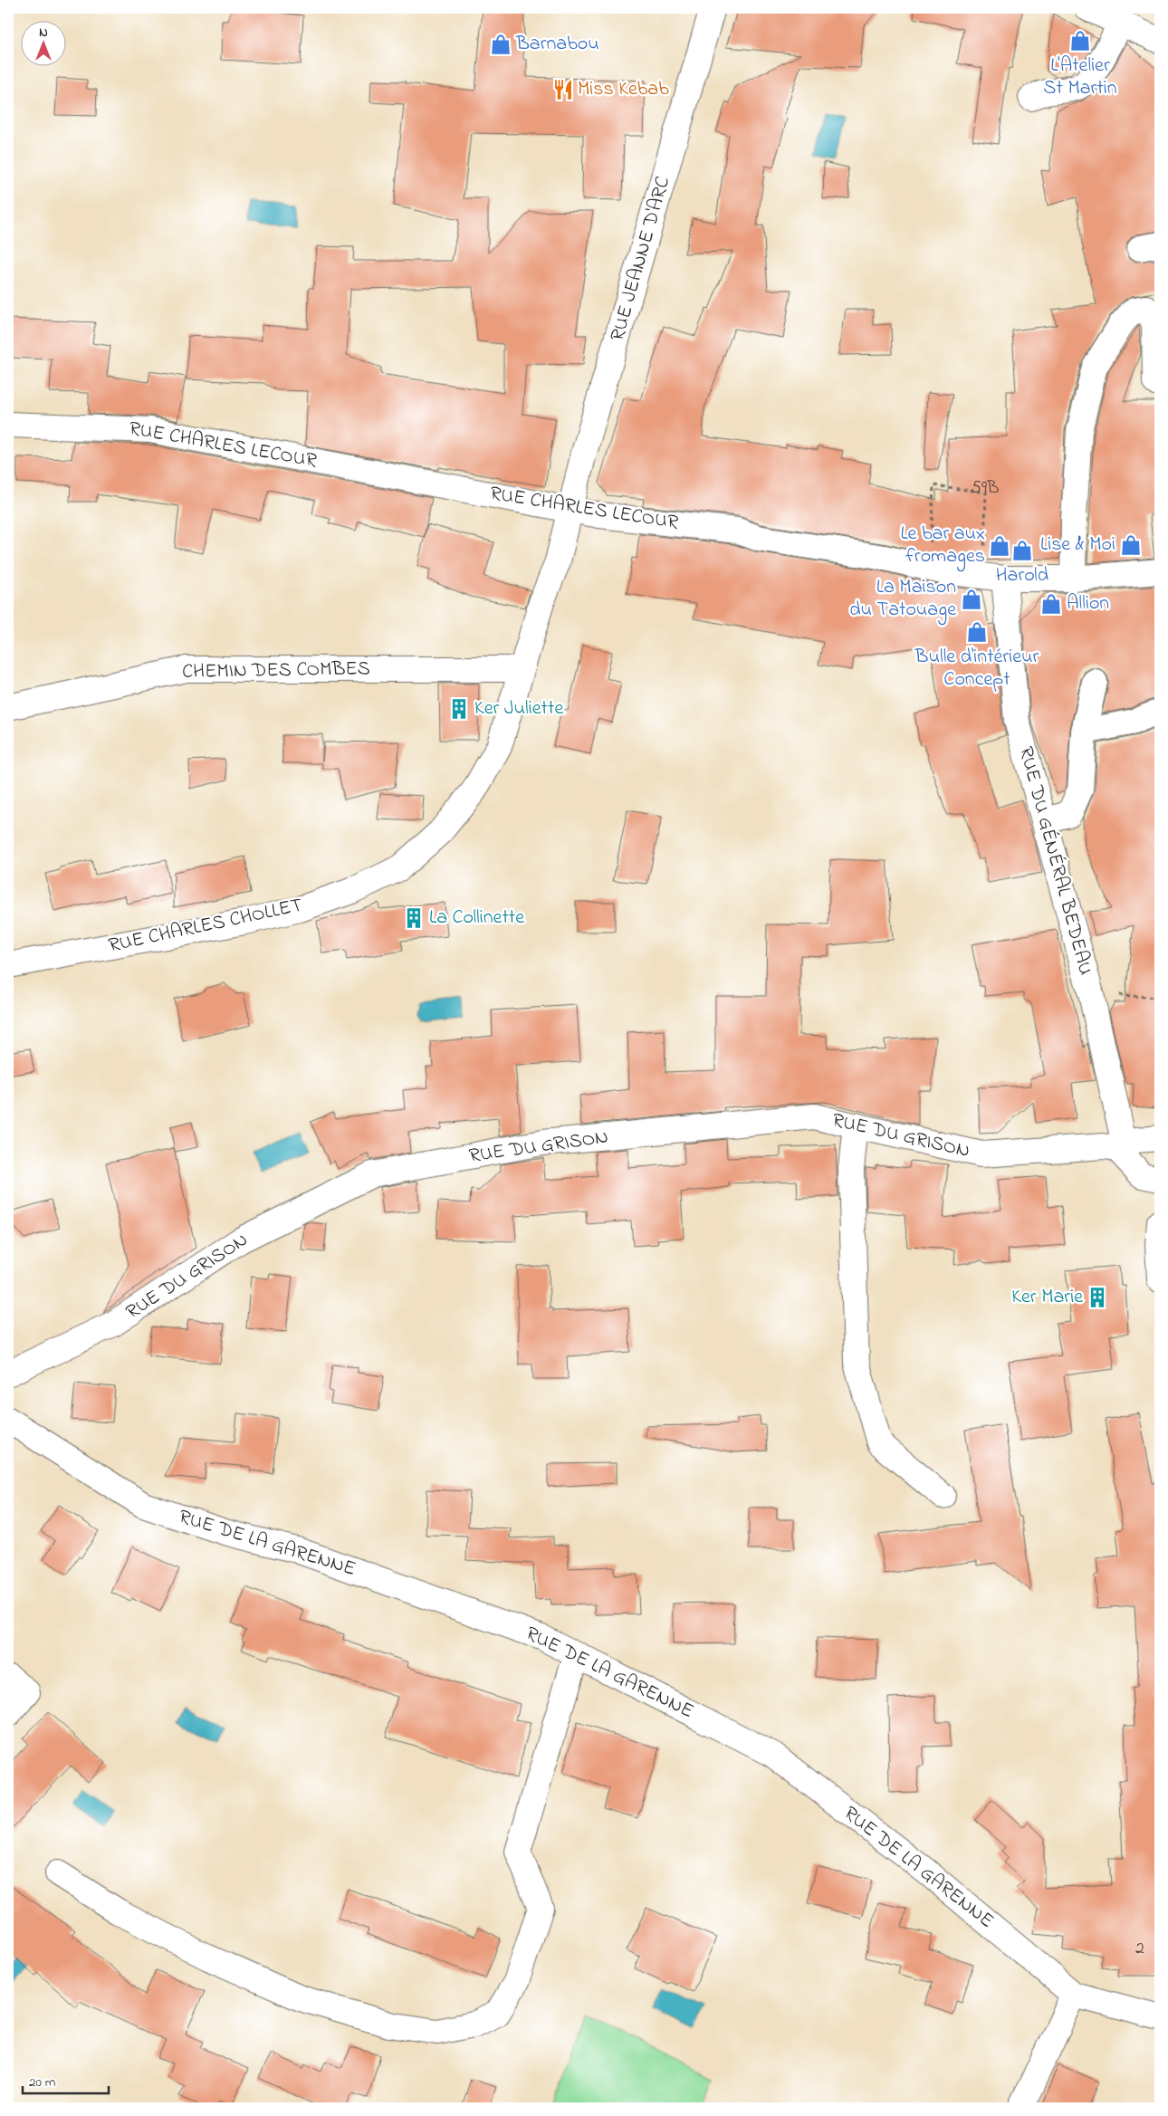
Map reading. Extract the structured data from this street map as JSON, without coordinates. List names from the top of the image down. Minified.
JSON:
{"streets":{"street":["RUE JEANNE D'ARC","RUE CHARLES LECOUR","CHEMIN DES COMBES","RUE DU GÉNÉRAL BEDEAU","RUE CHARLES CHOLLET","RUE DU GRISON","RUE DE LA GARENNE"]},"crossings":[["RUE JEANNE D'ARC","RUE CHARLES LECOUR"],["RUE JEANNE D'ARC","RUE CHARLES CHOLLET"],["RUE CHARLES LECOUR","RUE DU GÉNÉRAL BEDEAU"],["RUE CHARLES LECOUR","RUE CHARLES CHOLLET"],["CHEMIN DES COMBES","RUE CHARLES CHOLLET"],["RUE DU GÉNÉRAL BEDEAU","RUE DU GRISON"]],"places":{"shop":["L'Atelier St Martin","Barnabou","Lise & Moi","Le bar aux fromages","Harold","La Maison du Tatouage","Allion","Bulle d'intérieur Concept"],"restaurant":["Miss Kebab"],"building":["Ker Juliette","La Collinette","Ker Marie"]},"house_numbers":["59B","2"],"scale_bar":"20 m","north":"top"}
